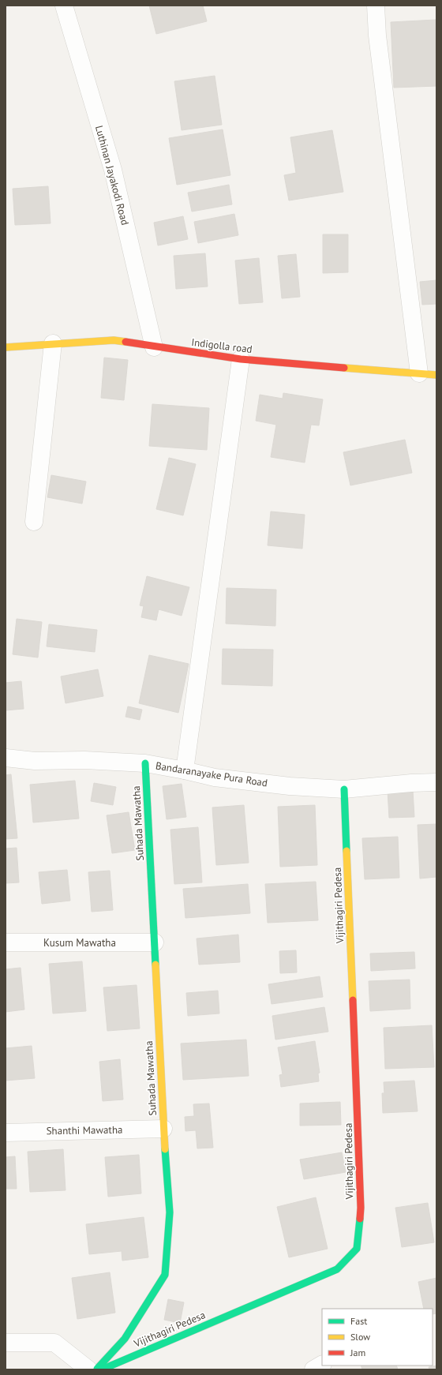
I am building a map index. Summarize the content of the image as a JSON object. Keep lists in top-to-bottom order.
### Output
{
  "streets": {
    "street": [
      "Luthinan Jayakodi Road",
      "Indigolla road",
      "Bandaranayake Pura Road",
      "Suhada Mawatha",
      "Vijithagiri Pedesa",
      "Kusum Mawatha",
      "Shanthi Mawatha"
    ]
  },
  "crossings": [
    ["Luthinan Jayakodi Road", "Indigolla road"],
    ["Bandaranayake Pura Road", "Suhada Mawatha"],
    ["Bandaranayake Pura Road", "Vijithagiri Pedesa"],
    ["Suhada Mawatha", "Kusum Mawatha"],
    ["Suhada Mawatha", "Shanthi Mawatha"]
  ],
  "legend": ["Fast", "Slow", "Jam"]
}
